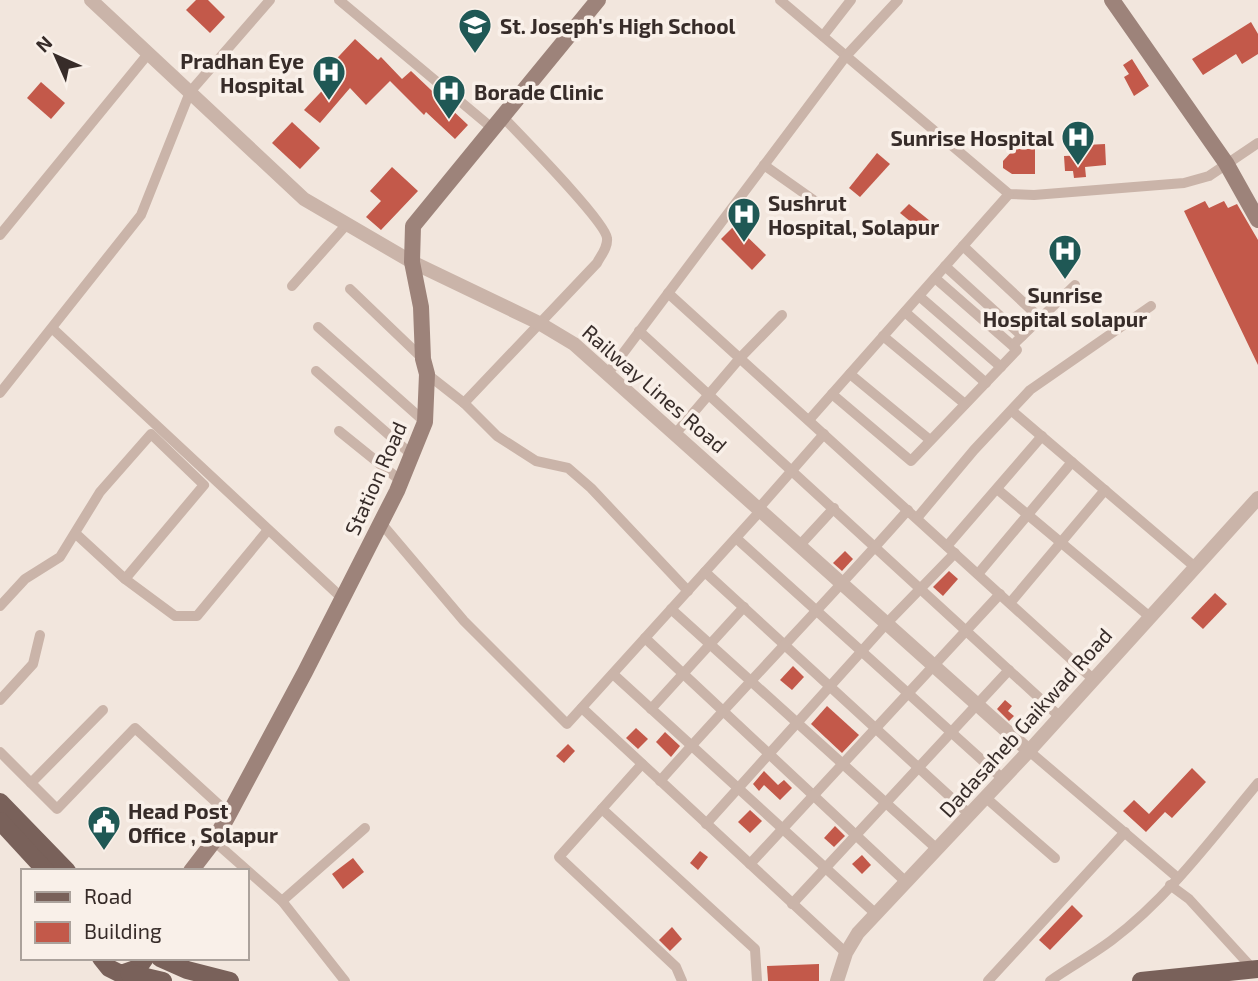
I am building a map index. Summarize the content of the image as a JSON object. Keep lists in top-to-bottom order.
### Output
{
  "streets": {
    "main road": ["Station Road"],
    "street": ["Railway Lines Road", "Dadasaheb Gaikwad Road"]
  },
  "crossings": [
    ["Railway Lines Road", "Station Road"],
    ["Railway Lines Road", "Dadasaheb Gaikwad Road"]
  ],
  "places": {
    "school or university": ["St. Joseph's High School"],
    "hospital": [
      "Pradhan Eye Hospital",
      "Borade Clinic",
      "Sunrise Hospital",
      "Sushrut Hospital, Solapur",
      "Sunrise Hospital solapur"
    ],
    "public building": ["Head Post Office , Solapur"]
  },
  "legend": ["Road", "Building"],
  "north": "top left"
}
